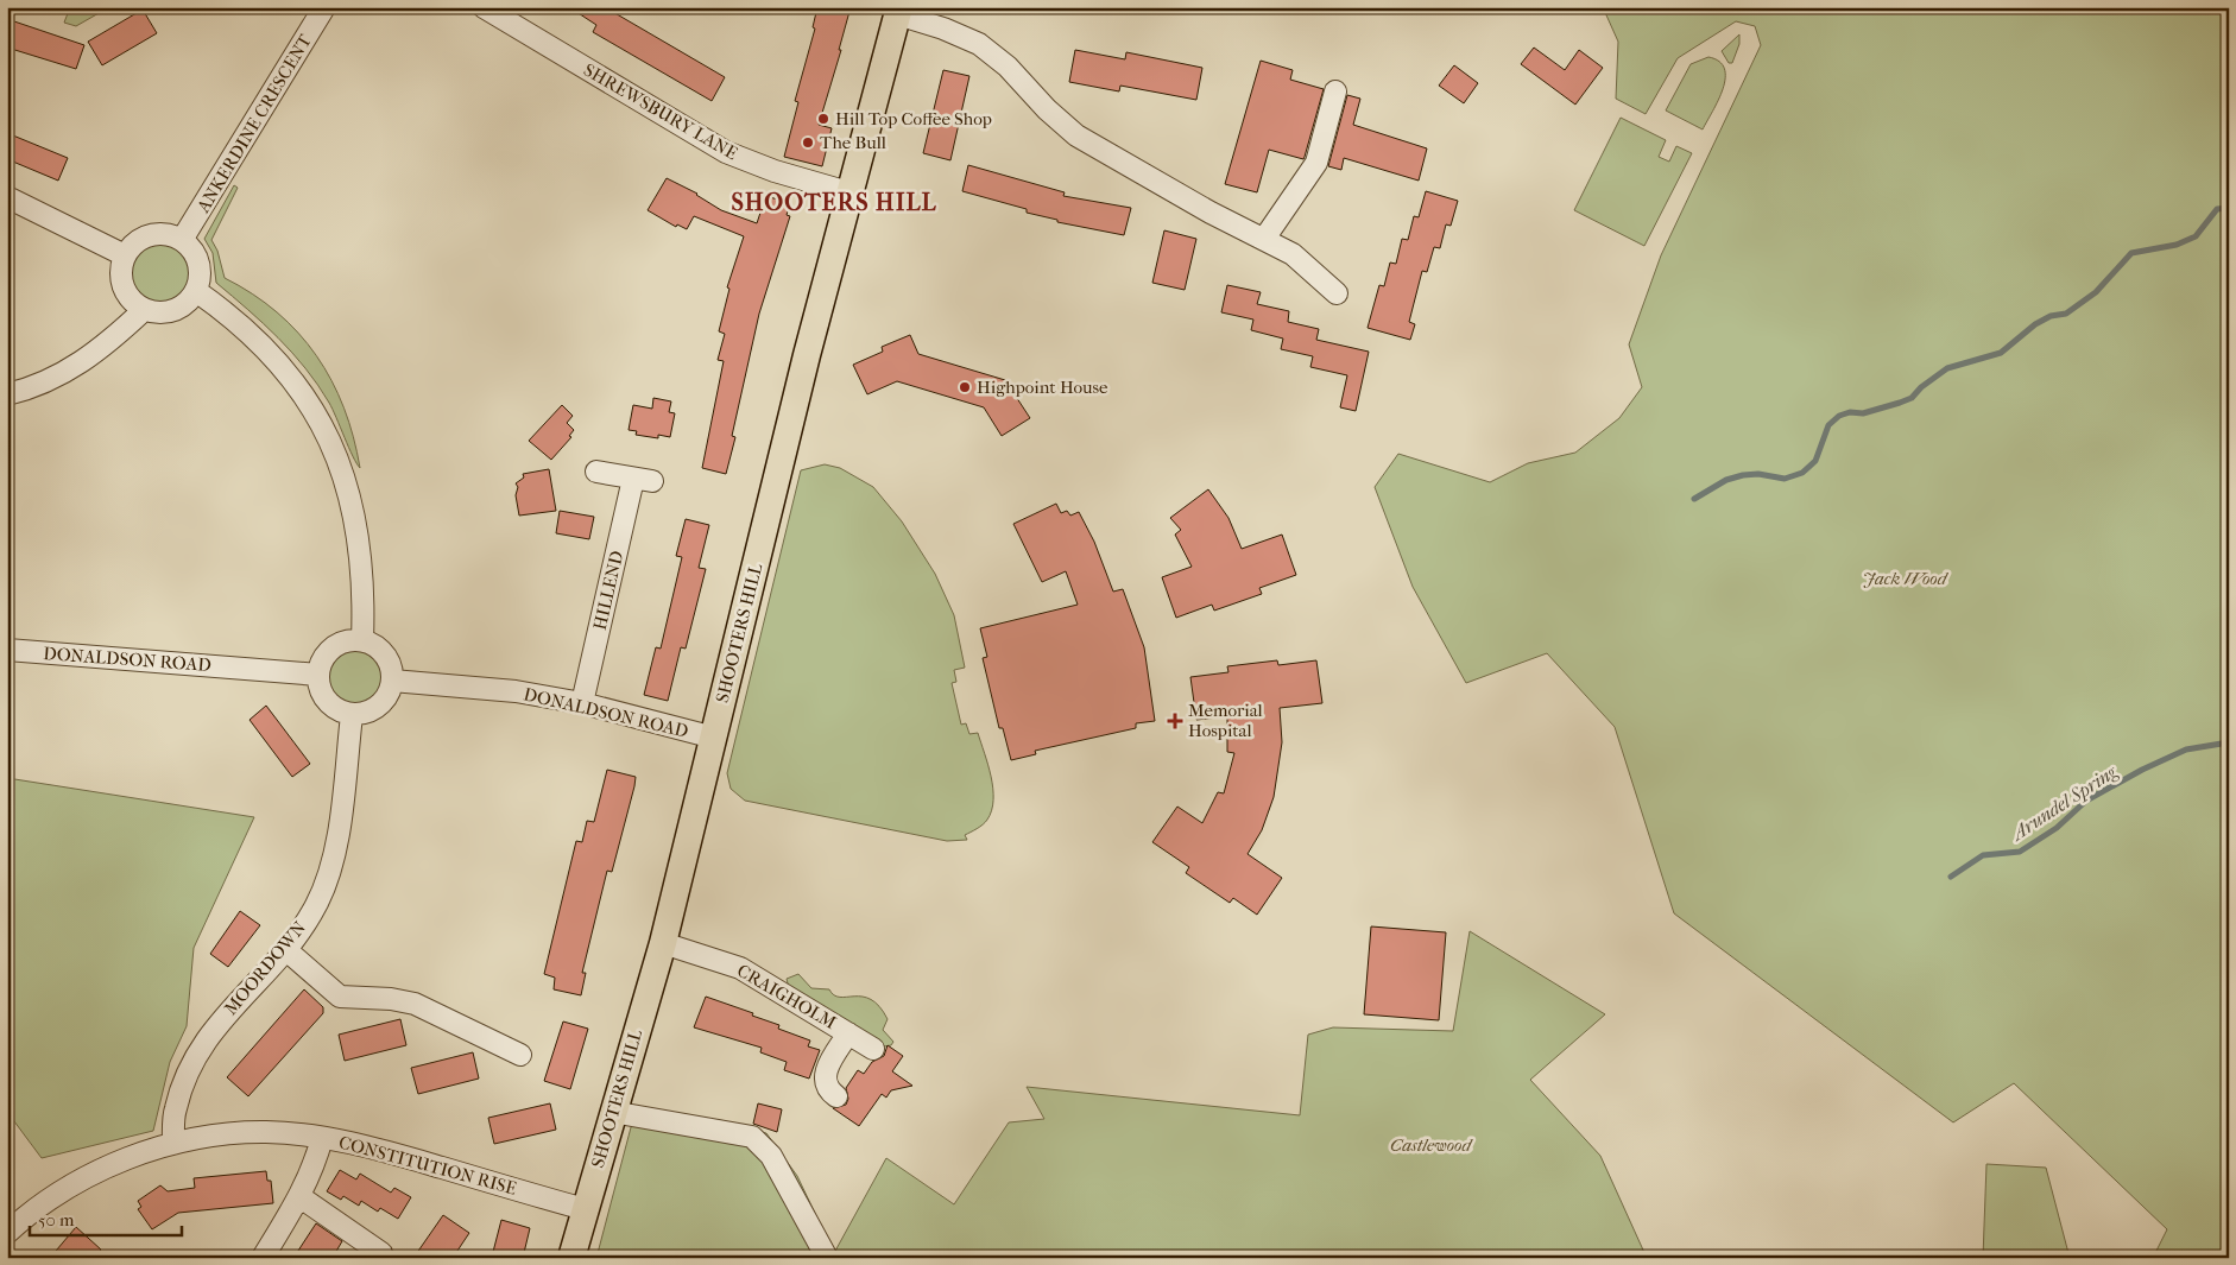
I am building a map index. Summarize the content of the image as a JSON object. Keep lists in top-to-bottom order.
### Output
{
  "streets": {
    "main road": ["SHOOTERS HILL"],
    "street": [
      "SHREWSBURY LANE",
      "ANKERDINE CRESCENT",
      "HILLEND",
      "DONALDSON ROAD",
      "MOORDOWN",
      "CRAIGHOLM",
      "CONSTITUTION RISE"
    ]
  },
  "crossings": [
    ["SHREWSBURY LANE", "SHOOTERS HILL"],
    ["HILLEND", "DONALDSON ROAD"],
    ["SHOOTERS HILL", "DONALDSON ROAD"],
    ["SHOOTERS HILL", "CRAIGHOLM"],
    ["SHOOTERS HILL", "CONSTITUTION RISE"],
    ["DONALDSON ROAD", "MOORDOWN"],
    ["MOORDOWN", "CONSTITUTION RISE"]
  ],
  "districts": ["SHOOTERS HILL"],
  "water": ["Arundel Spring"],
  "parks": ["Jack Wood", "Castlewood"],
  "places": {
    "other": ["Hill Top Coffee Shop", "The Bull", "Highpoint House"],
    "health": ["Memorial Hospital"]
  },
  "scale_bar": "50 m"
}
